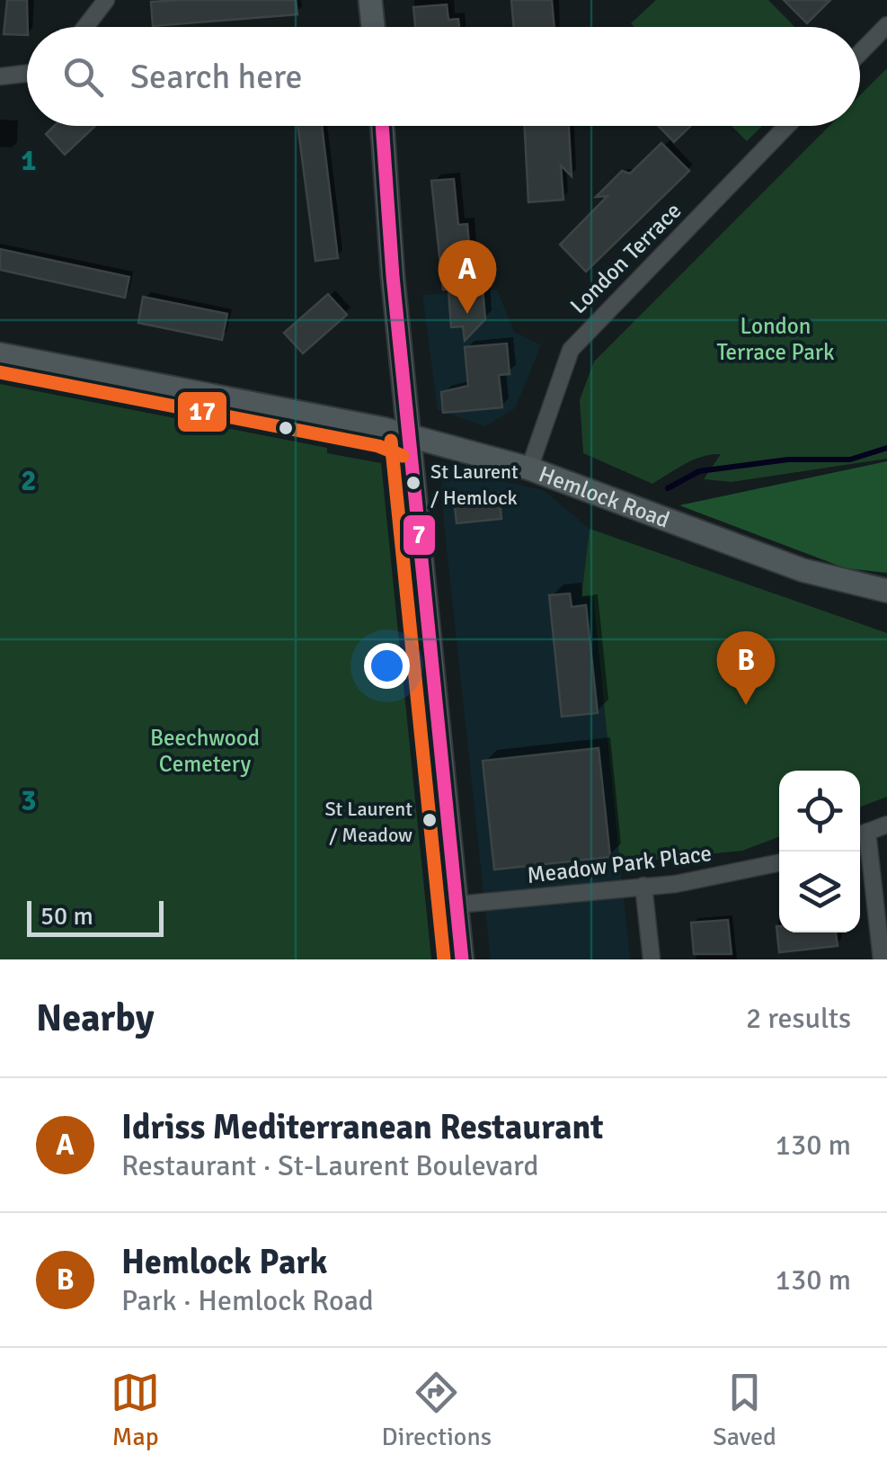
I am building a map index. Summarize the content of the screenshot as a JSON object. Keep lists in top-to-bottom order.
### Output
{
  "streets": {
    "main road": ["Hemlock Road"],
    "street": ["London Terrace", "Meadow Park Place"]
  },
  "crossings": [
    ["London Terrace", "Hemlock Road"]
  ],
  "parks": ["London Terrace Park", "Beechwood Cemetery"],
  "places": ["St Laurent / Hemlock", "St Laurent / Meadow"],
  "lines": ["transit line 7", "transit line 17"],
  "scale_bar": "50 m",
  "page": {
    "search": "Search here",
    "pins": ["A", "B"],
    "scale": "50 m",
    "heading": ["Nearby", "2 results"],
    "list": [
      {
        "mark": "A",
        "name": "Idriss Mediterranean Restaurant",
        "note": "Restaurant · St-Laurent Boulevard",
        "value": "130 m"
      },
      {
        "mark": "B",
        "name": "Hemlock Park",
        "note": "Park · Hemlock Road",
        "value": "130 m"
      }
    ],
    "nav": ["Map", "Directions", "Saved"]
  },
  "grid": {
    "rows": ["1", "2", "3"]
  }
}
